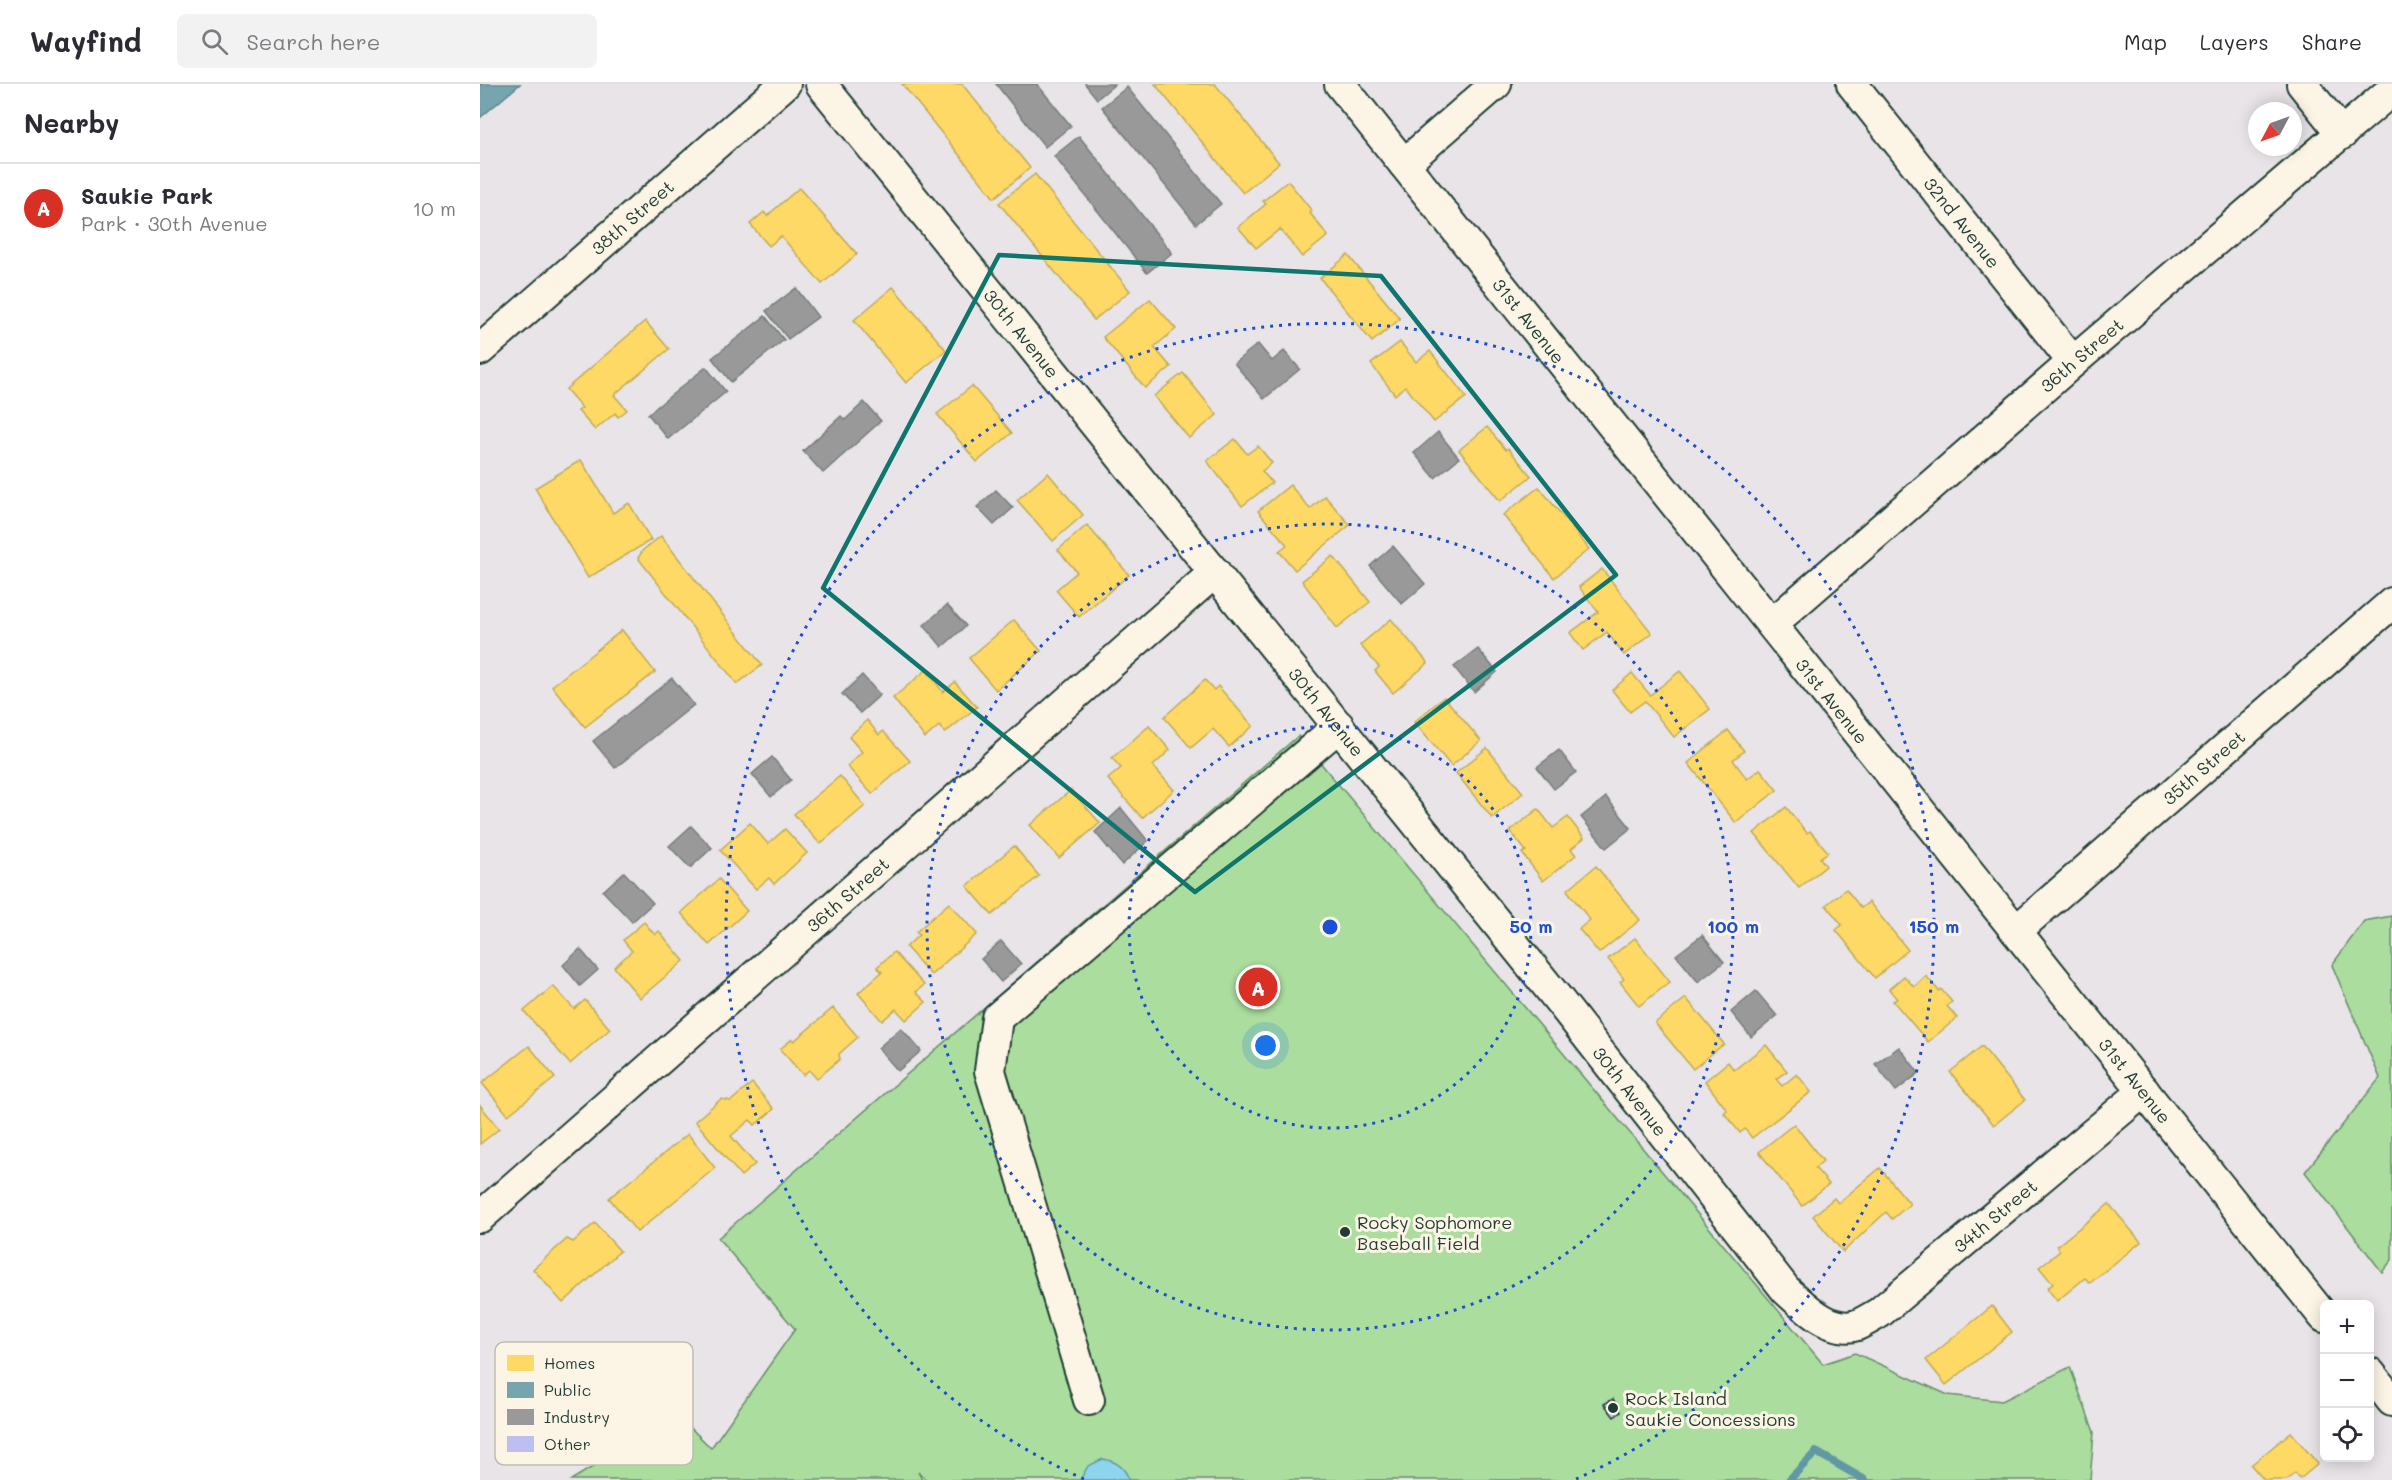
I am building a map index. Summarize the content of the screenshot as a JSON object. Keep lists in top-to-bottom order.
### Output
{
  "streets": {
    "street": [
      "38th Street",
      "32nd Avenue",
      "31st Avenue",
      "30th Avenue",
      "36th Street",
      "35th Street",
      "34th Street"
    ]
  },
  "crossings": [
    ["32nd Avenue", "36th Street"],
    ["31st Avenue", "36th Street"],
    ["31st Avenue", "35th Street"],
    ["31st Avenue", "34th Street"],
    ["30th Avenue", "36th Street"],
    ["30th Avenue", "34th Street"]
  ],
  "places": ["Rocky Sophomore Baseball Field", "Rock Island Saukie Concessions"],
  "legend": [
    "Homes",
    "Public",
    "Industry",
    "Other"
  ],
  "north": "bottom left",
  "page": {
    "header": "Wayfind",
    "search": "Search here",
    "nav": ["Map", "Layers", "Share"],
    "heading": "Nearby",
    "list": [
      {
        "mark": "A",
        "name": "Saukie Park",
        "note": "Park · 30th Avenue",
        "value": "10 m"
      }
    ],
    "pins": "A",
    "map_buttons": ["+", "−"]
  },
  "rings": ["50 m", "100 m", "150 m"]
}
